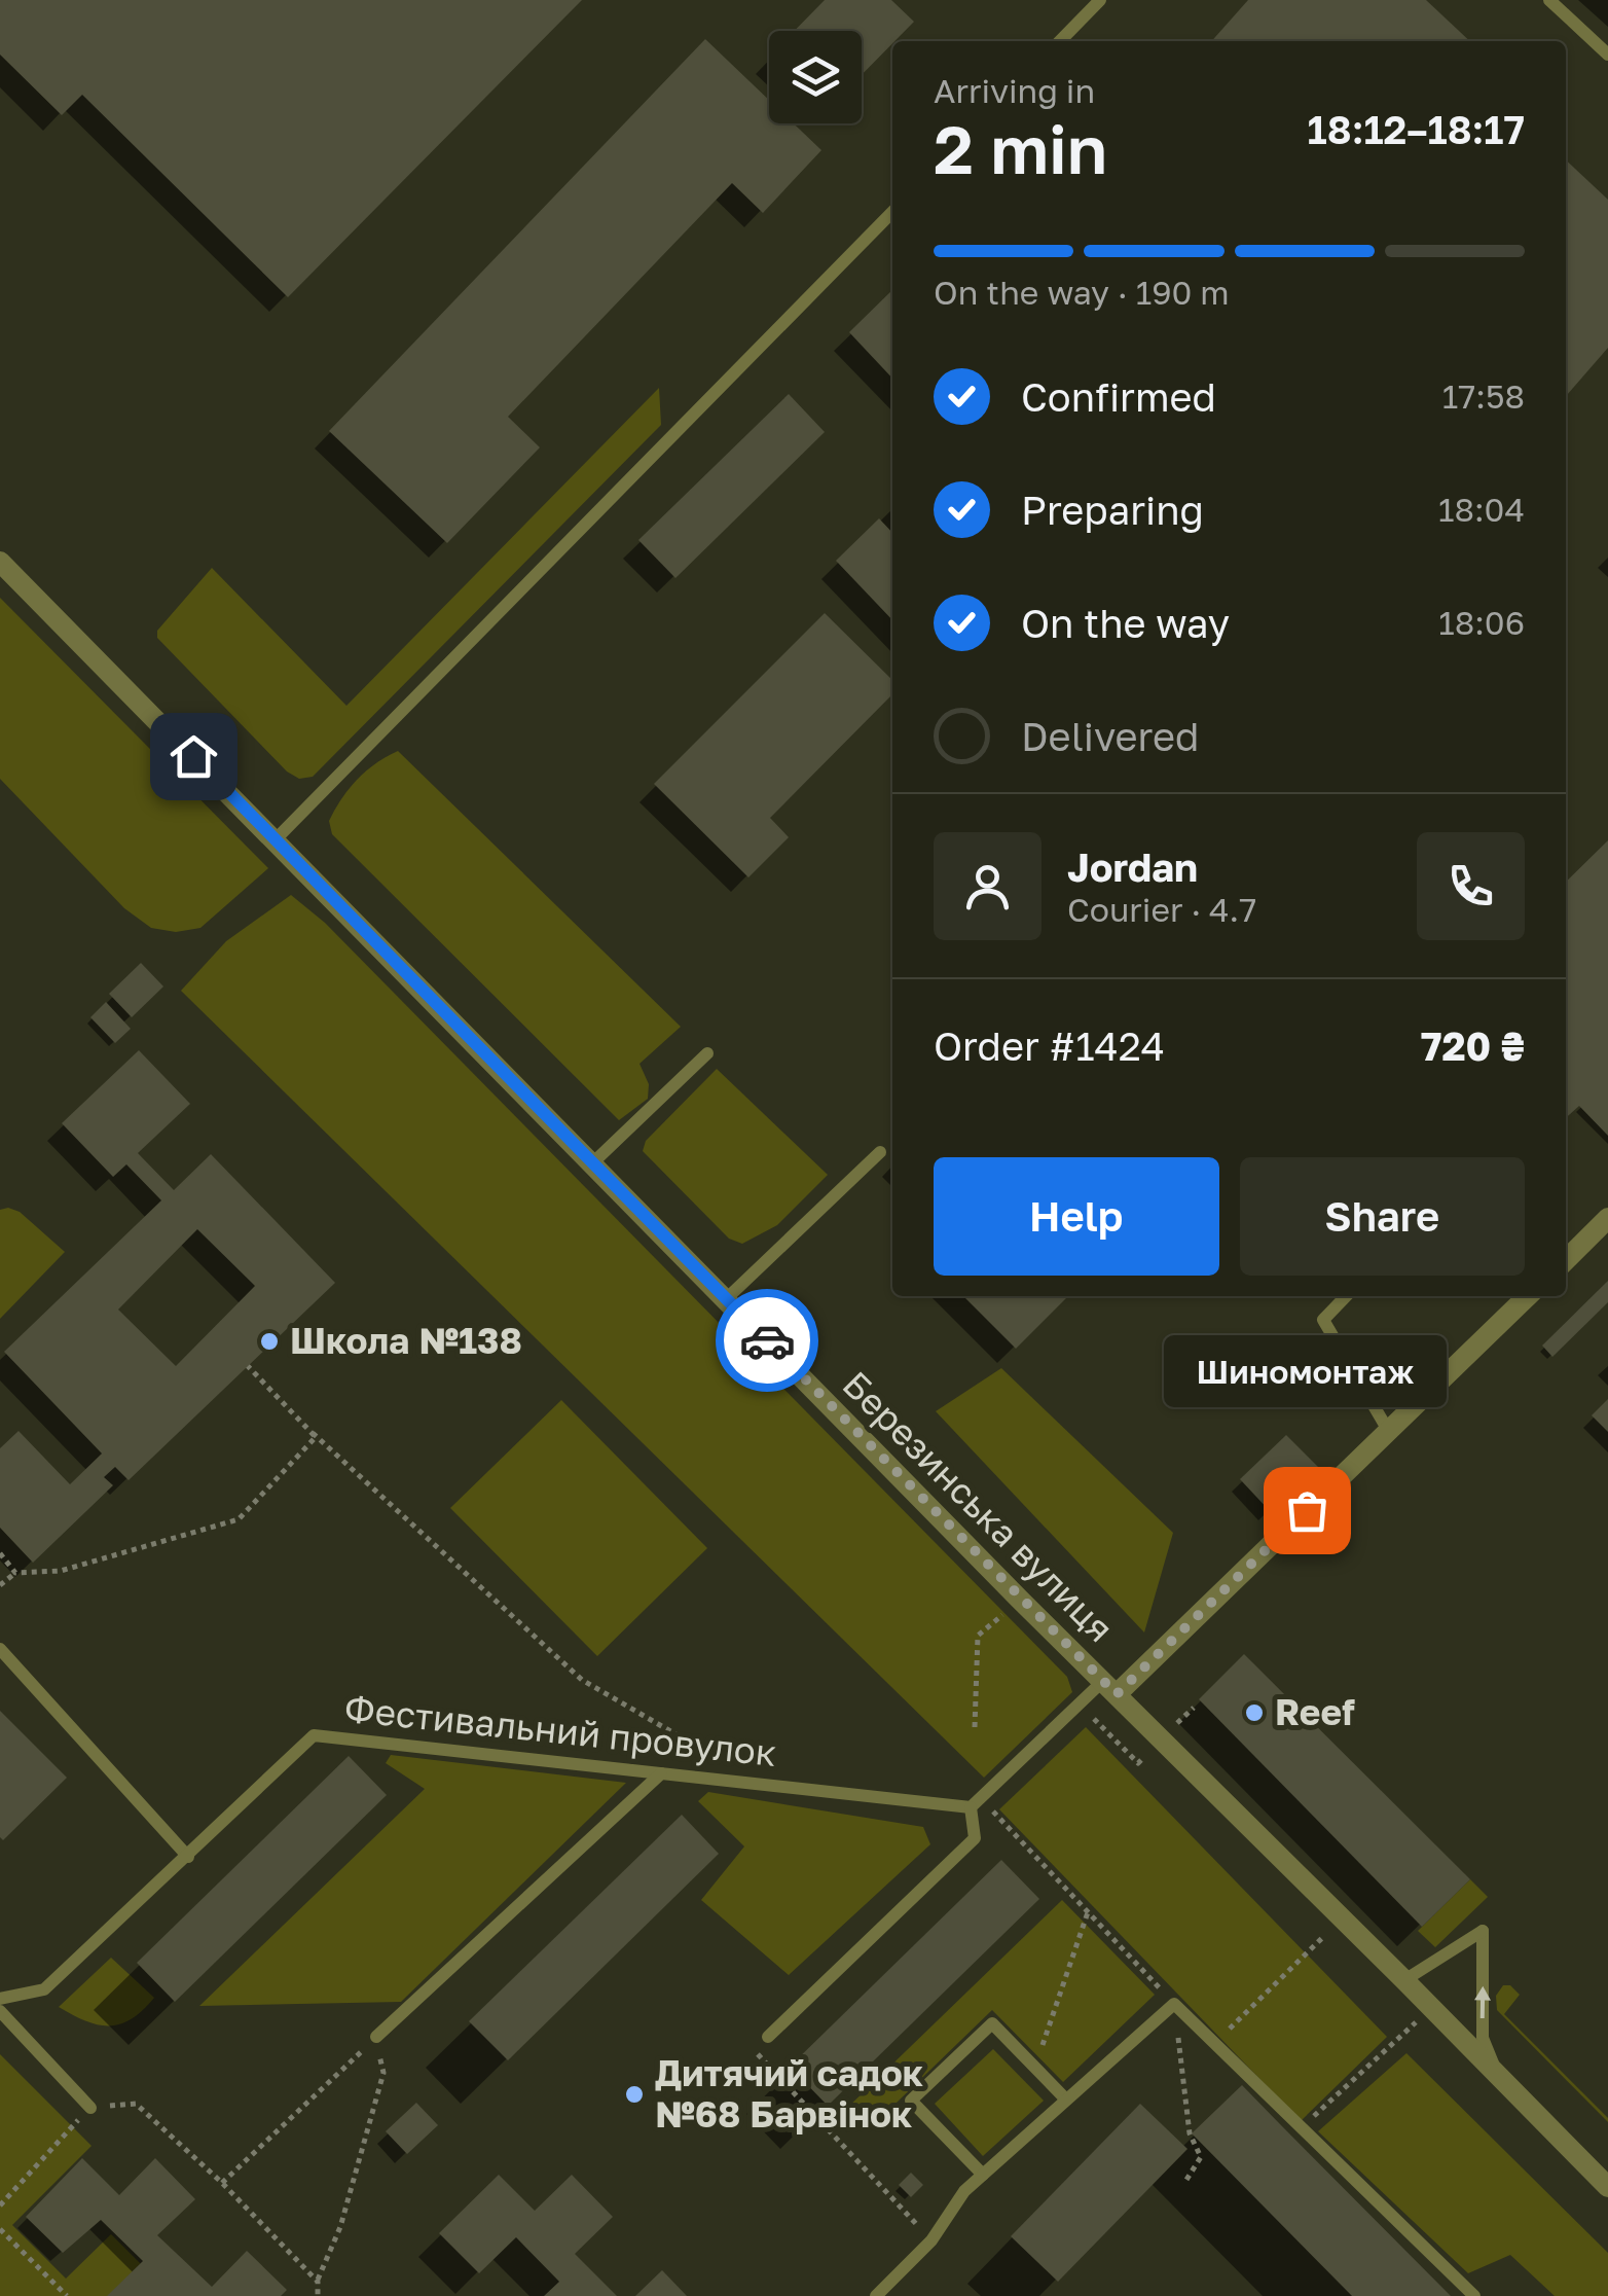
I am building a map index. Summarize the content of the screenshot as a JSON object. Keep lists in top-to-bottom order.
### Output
{
  "streets": {
    "street": ["Березинська вулиця"],
    "lane": ["Фестивальний провулок"]
  },
  "places": [
    "Школа №138",
    "Шиномонтаж",
    "Reef",
    "Дитячий садок №68 Барвінок"
  ],
  "page": {
    "heading": ["2 min", "Arriving in", "18:12–18:17"],
    "panel": [
      "Jordan",
      "Courier · 4.7",
      "Order #1424",
      "720 ₴"
    ],
    "bar": "On the way · 190 m",
    "list": [
      ["Confirmed", "17:58"],
      ["Preparing", "18:04"],
      ["On the way", "18:06"],
      "Delivered"
    ],
    "buttons": ["Help", "Share"],
    "bubble": "Шиномонтаж"
  }
}
